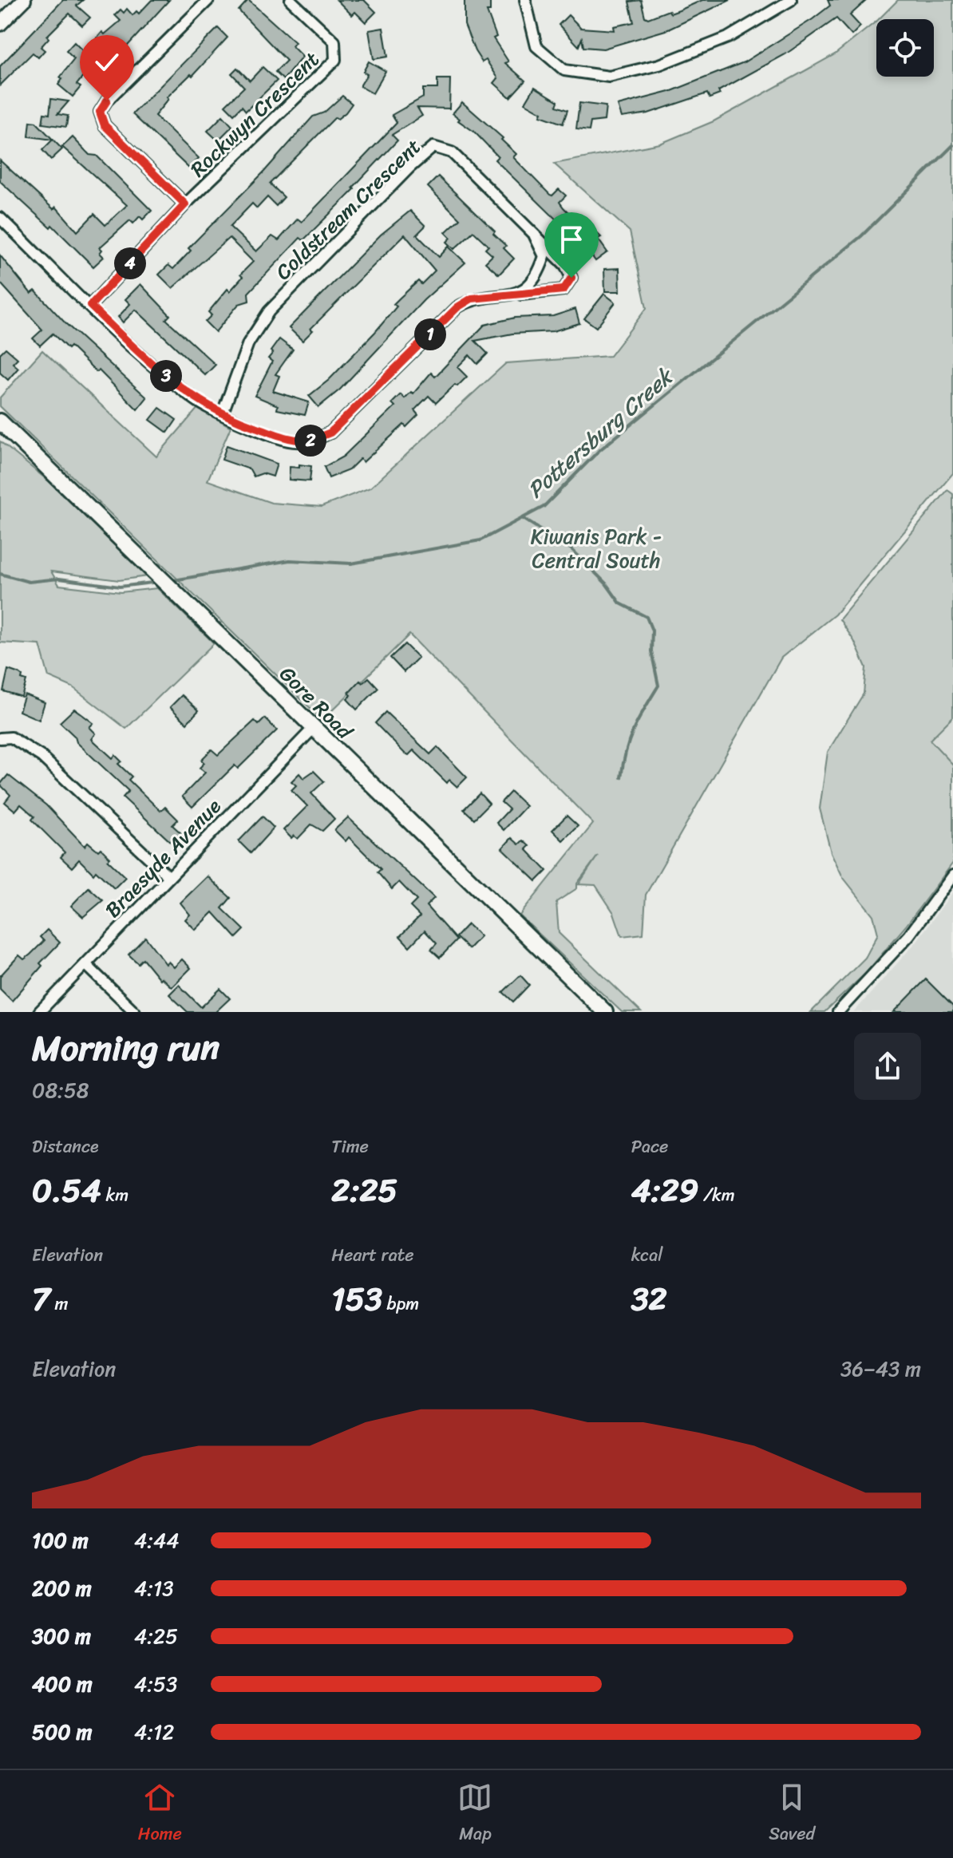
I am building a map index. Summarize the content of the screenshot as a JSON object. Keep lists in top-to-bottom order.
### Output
{
  "streets": {
    "main road": ["Gore Road"],
    "street": ["Rockwyn Crescent", "Coldstream Crescent", "Braesyde Avenue"]
  },
  "crossings": [
    ["Gore Road", "Braesyde Avenue"]
  ],
  "water": ["Pottersburg Creek"],
  "parks": ["Kiwanis Park - Central South"],
  "page": {
    "pins": [
      "4",
      "1",
      "3",
      "2"
    ],
    "heading": ["Morning run", "08:58"],
    "stats": [
      ["Distance", "0.54 km"],
      ["Time", "2:25"],
      ["Pace", "4:29 /km"],
      ["Elevation", "7 m"],
      ["Heart rate", "153 bpm"],
      ["kcal", "32"]
    ],
    "chart": ["Elevation", "36–43 m"],
    "list": [
      {
        "name": "100 m",
        "note": "4:44"
      },
      {
        "name": "200 m",
        "note": "4:13"
      },
      {
        "name": "300 m",
        "note": "4:25"
      },
      {
        "name": "400 m",
        "note": "4:53"
      },
      {
        "name": "500 m",
        "note": "4:12"
      }
    ],
    "tabs": ["Home", "Map", "Saved"]
  }
}
